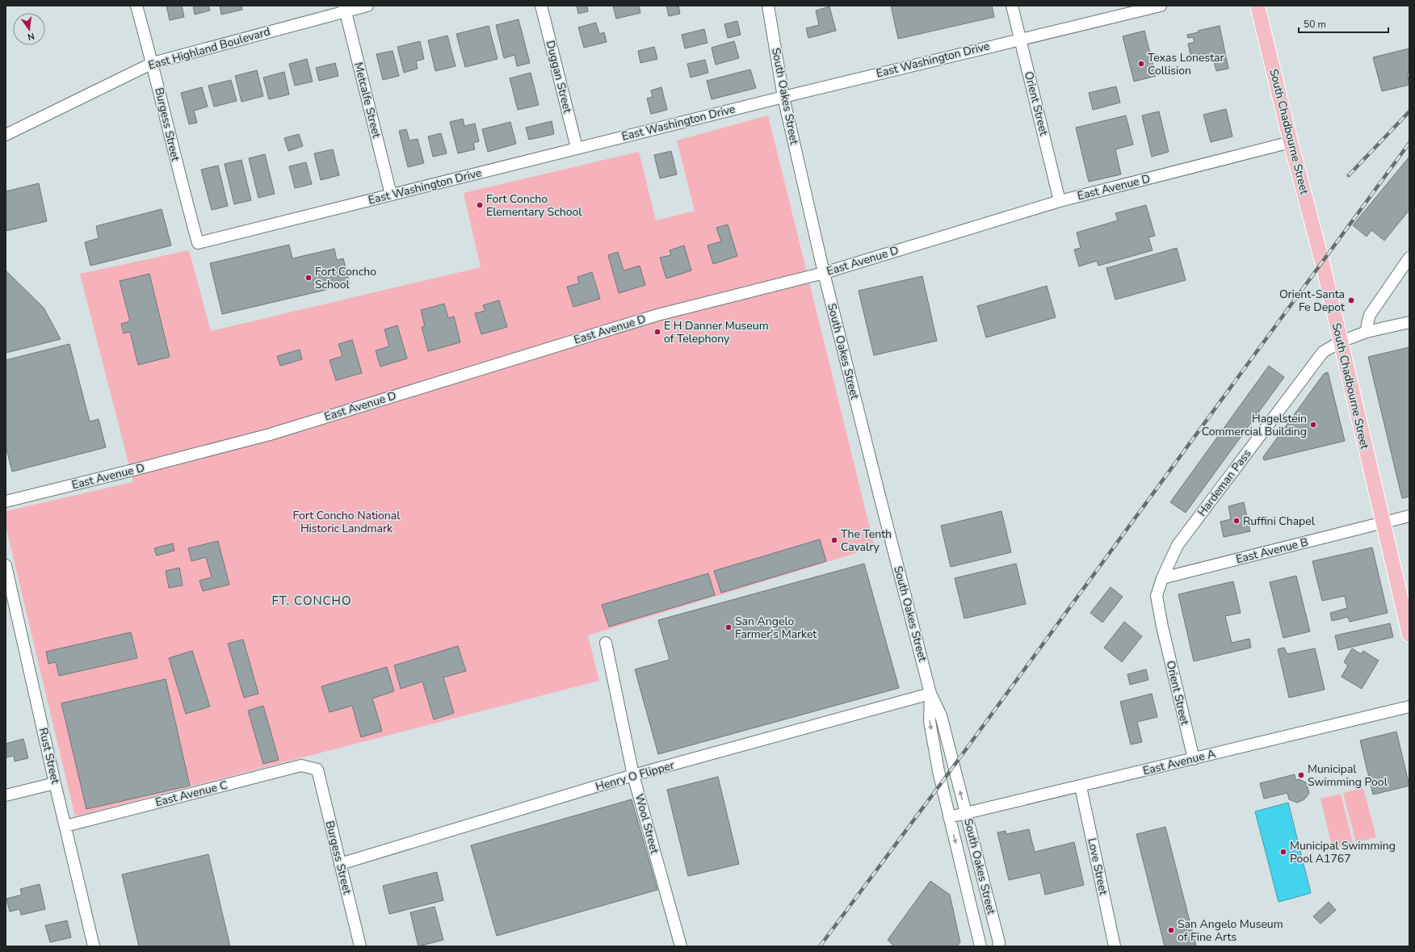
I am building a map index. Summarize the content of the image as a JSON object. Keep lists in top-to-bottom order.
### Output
{
  "streets": {
    "main road": ["South Chadbourne Street"],
    "street": [
      "East Highland Boulevard",
      "East Washington Drive",
      "Duggan Street",
      "South Oakes Street",
      "Metcalfe Street",
      "Orient Street",
      "Burgess Street",
      "East Avenue D",
      "Hardeman Pass",
      "East Avenue B",
      "Rust Street",
      "East Avenue A",
      "Henry O Flipper",
      "East Avenue C",
      "Wool Street",
      "Love Street"
    ]
  },
  "crossings": [
    ["East Highland Boulevard", "Metcalfe Street"],
    ["East Highland Boulevard", "Burgess Street"],
    ["East Washington Drive", "Duggan Street"],
    ["East Washington Drive", "South Oakes Street"],
    ["East Washington Drive", "Metcalfe Street"],
    ["East Washington Drive", "Orient Street"],
    ["East Washington Drive", "Burgess Street"],
    ["South Oakes Street", "East Avenue D"],
    ["South Oakes Street", "East Avenue A"],
    ["South Oakes Street", "Henry O Flipper"],
    ["Orient Street", "East Avenue D"],
    ["Orient Street", "Hardeman Pass"],
    ["Orient Street", "East Avenue A"],
    ["Burgess Street", "Henry O Flipper"],
    ["Burgess Street", "East Avenue C"],
    ["South Chadbourne Street", "East Avenue D"],
    ["South Chadbourne Street", "Hardeman Pass"],
    ["South Chadbourne Street", "East Avenue B"],
    ["Hardeman Pass", "East Avenue B"],
    ["Rust Street", "East Avenue C"],
    ["East Avenue A", "Love Street"],
    ["Henry O Flipper", "Wool Street"]
  ],
  "districts": ["FT. CONCHO"],
  "parks": ["Fort Concho National Historic Landmark"],
  "places": [
    "Texas Lonestar Collision",
    "Fort Concho Elementary School",
    "Fort Concho School",
    "Orient-Santa Fe Depot",
    "E H Danner Museum of Telephony",
    "Hagelstein Commercial Building",
    "Ruffini Chapel",
    "The Tenth Cavalry",
    "San Angelo Farmer's Market",
    "Municipal Swimming Pool",
    "Municipal Swimming Pool A1767",
    "San Angelo Museum of Fine Arts"
  ],
  "scale_bar": "50 m",
  "north": "bottom"
}
